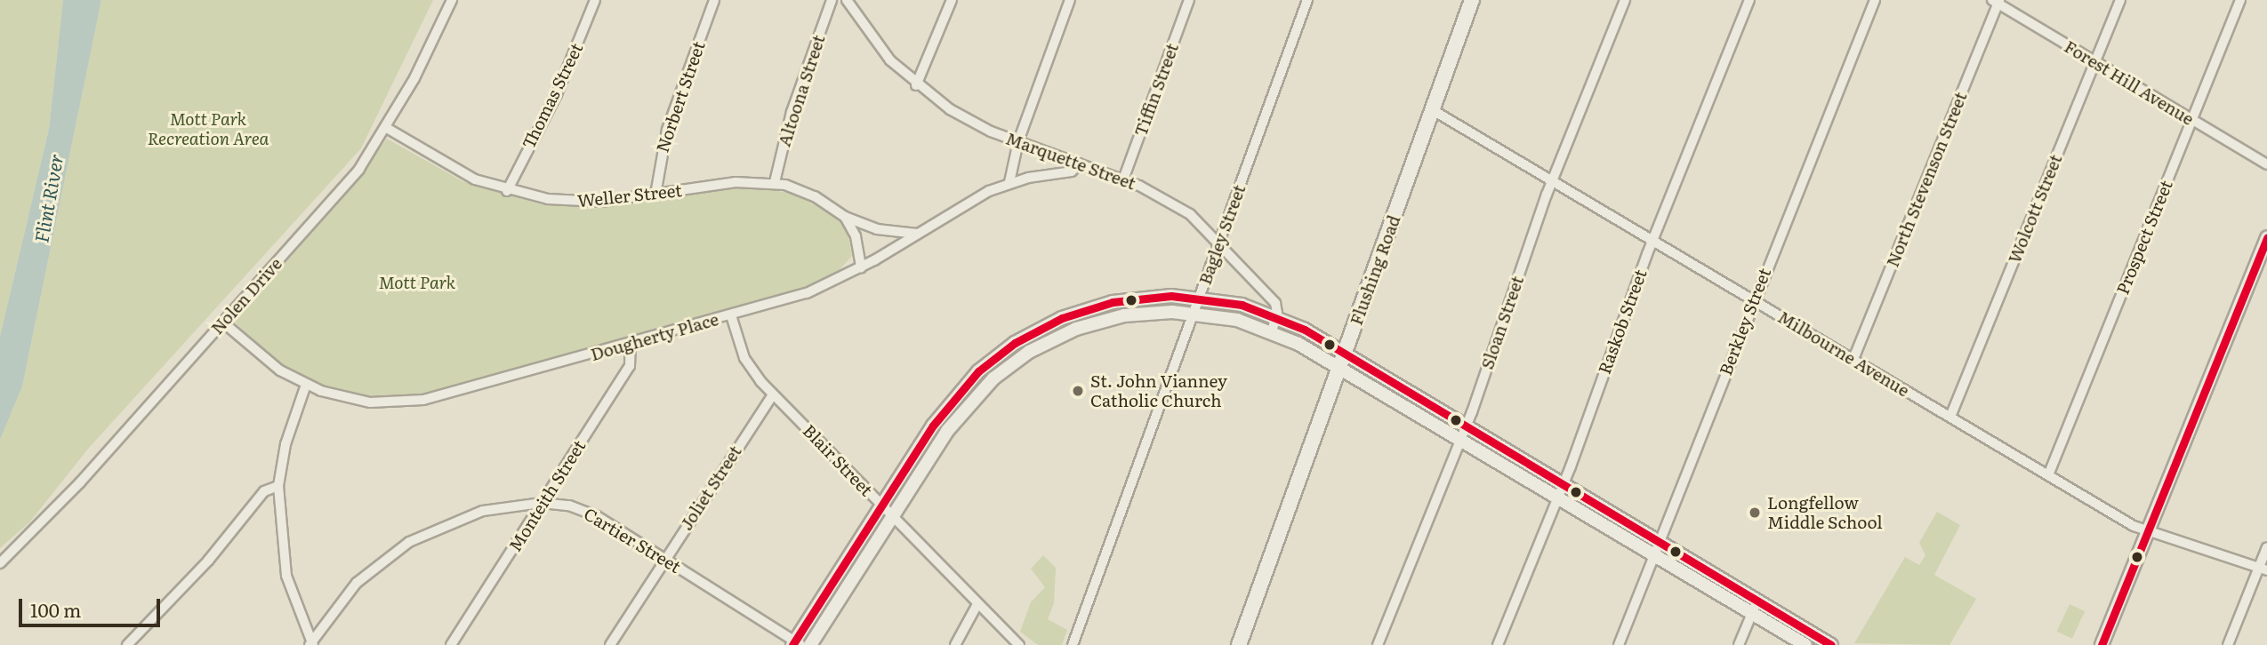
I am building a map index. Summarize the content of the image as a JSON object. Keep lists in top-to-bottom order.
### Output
{
  "streets": {
    "main road": ["Flushing Road"],
    "street": [
      "Forest Hill Avenue",
      "Tiffin Street",
      "Altoona Street",
      "Thomas Street",
      "Norbert Street",
      "Marquette Street",
      "North Stevenson Street",
      "Weller Street",
      "Wolcott Street",
      "Bagley Street",
      "Prospect Street",
      "Nolen Drive",
      "Raskob Street",
      "Berkley Street",
      "Sloan Street",
      "Dougherty Place",
      "Milbourne Avenue",
      "Blair Street",
      "Joliet Street",
      "Monteith Street",
      "Cartier Street"
    ]
  },
  "crossings": [
    ["Forest Hill Avenue", "North Stevenson Street"],
    ["Forest Hill Avenue", "Wolcott Street"],
    ["Forest Hill Avenue", "Prospect Street"],
    ["Tiffin Street", "Marquette Street"],
    ["Altoona Street", "Weller Street"],
    ["Thomas Street", "Weller Street"],
    ["Norbert Street", "Weller Street"],
    ["Marquette Street", "Bagley Street"],
    ["Marquette Street", "Dougherty Place"],
    ["North Stevenson Street", "Milbourne Avenue"],
    ["Weller Street", "Nolen Drive"],
    ["Weller Street", "Dougherty Place"],
    ["Wolcott Street", "Milbourne Avenue"],
    ["Prospect Street", "Milbourne Avenue"],
    ["Flushing Road", "Milbourne Avenue"],
    ["Nolen Drive", "Dougherty Place"],
    ["Raskob Street", "Milbourne Avenue"],
    ["Berkley Street", "Milbourne Avenue"],
    ["Sloan Street", "Milbourne Avenue"],
    ["Dougherty Place", "Blair Street"],
    ["Dougherty Place", "Monteith Street"],
    ["Blair Street", "Joliet Street"],
    ["Joliet Street", "Cartier Street"],
    ["Monteith Street", "Cartier Street"]
  ],
  "water": ["Flint River"],
  "parks": ["Mott Park Recreation Area", "Mott Park"],
  "places": ["St. John Vianney Catholic Church", "Longfellow Middle School"],
  "scale_bar": "100 m"
}
